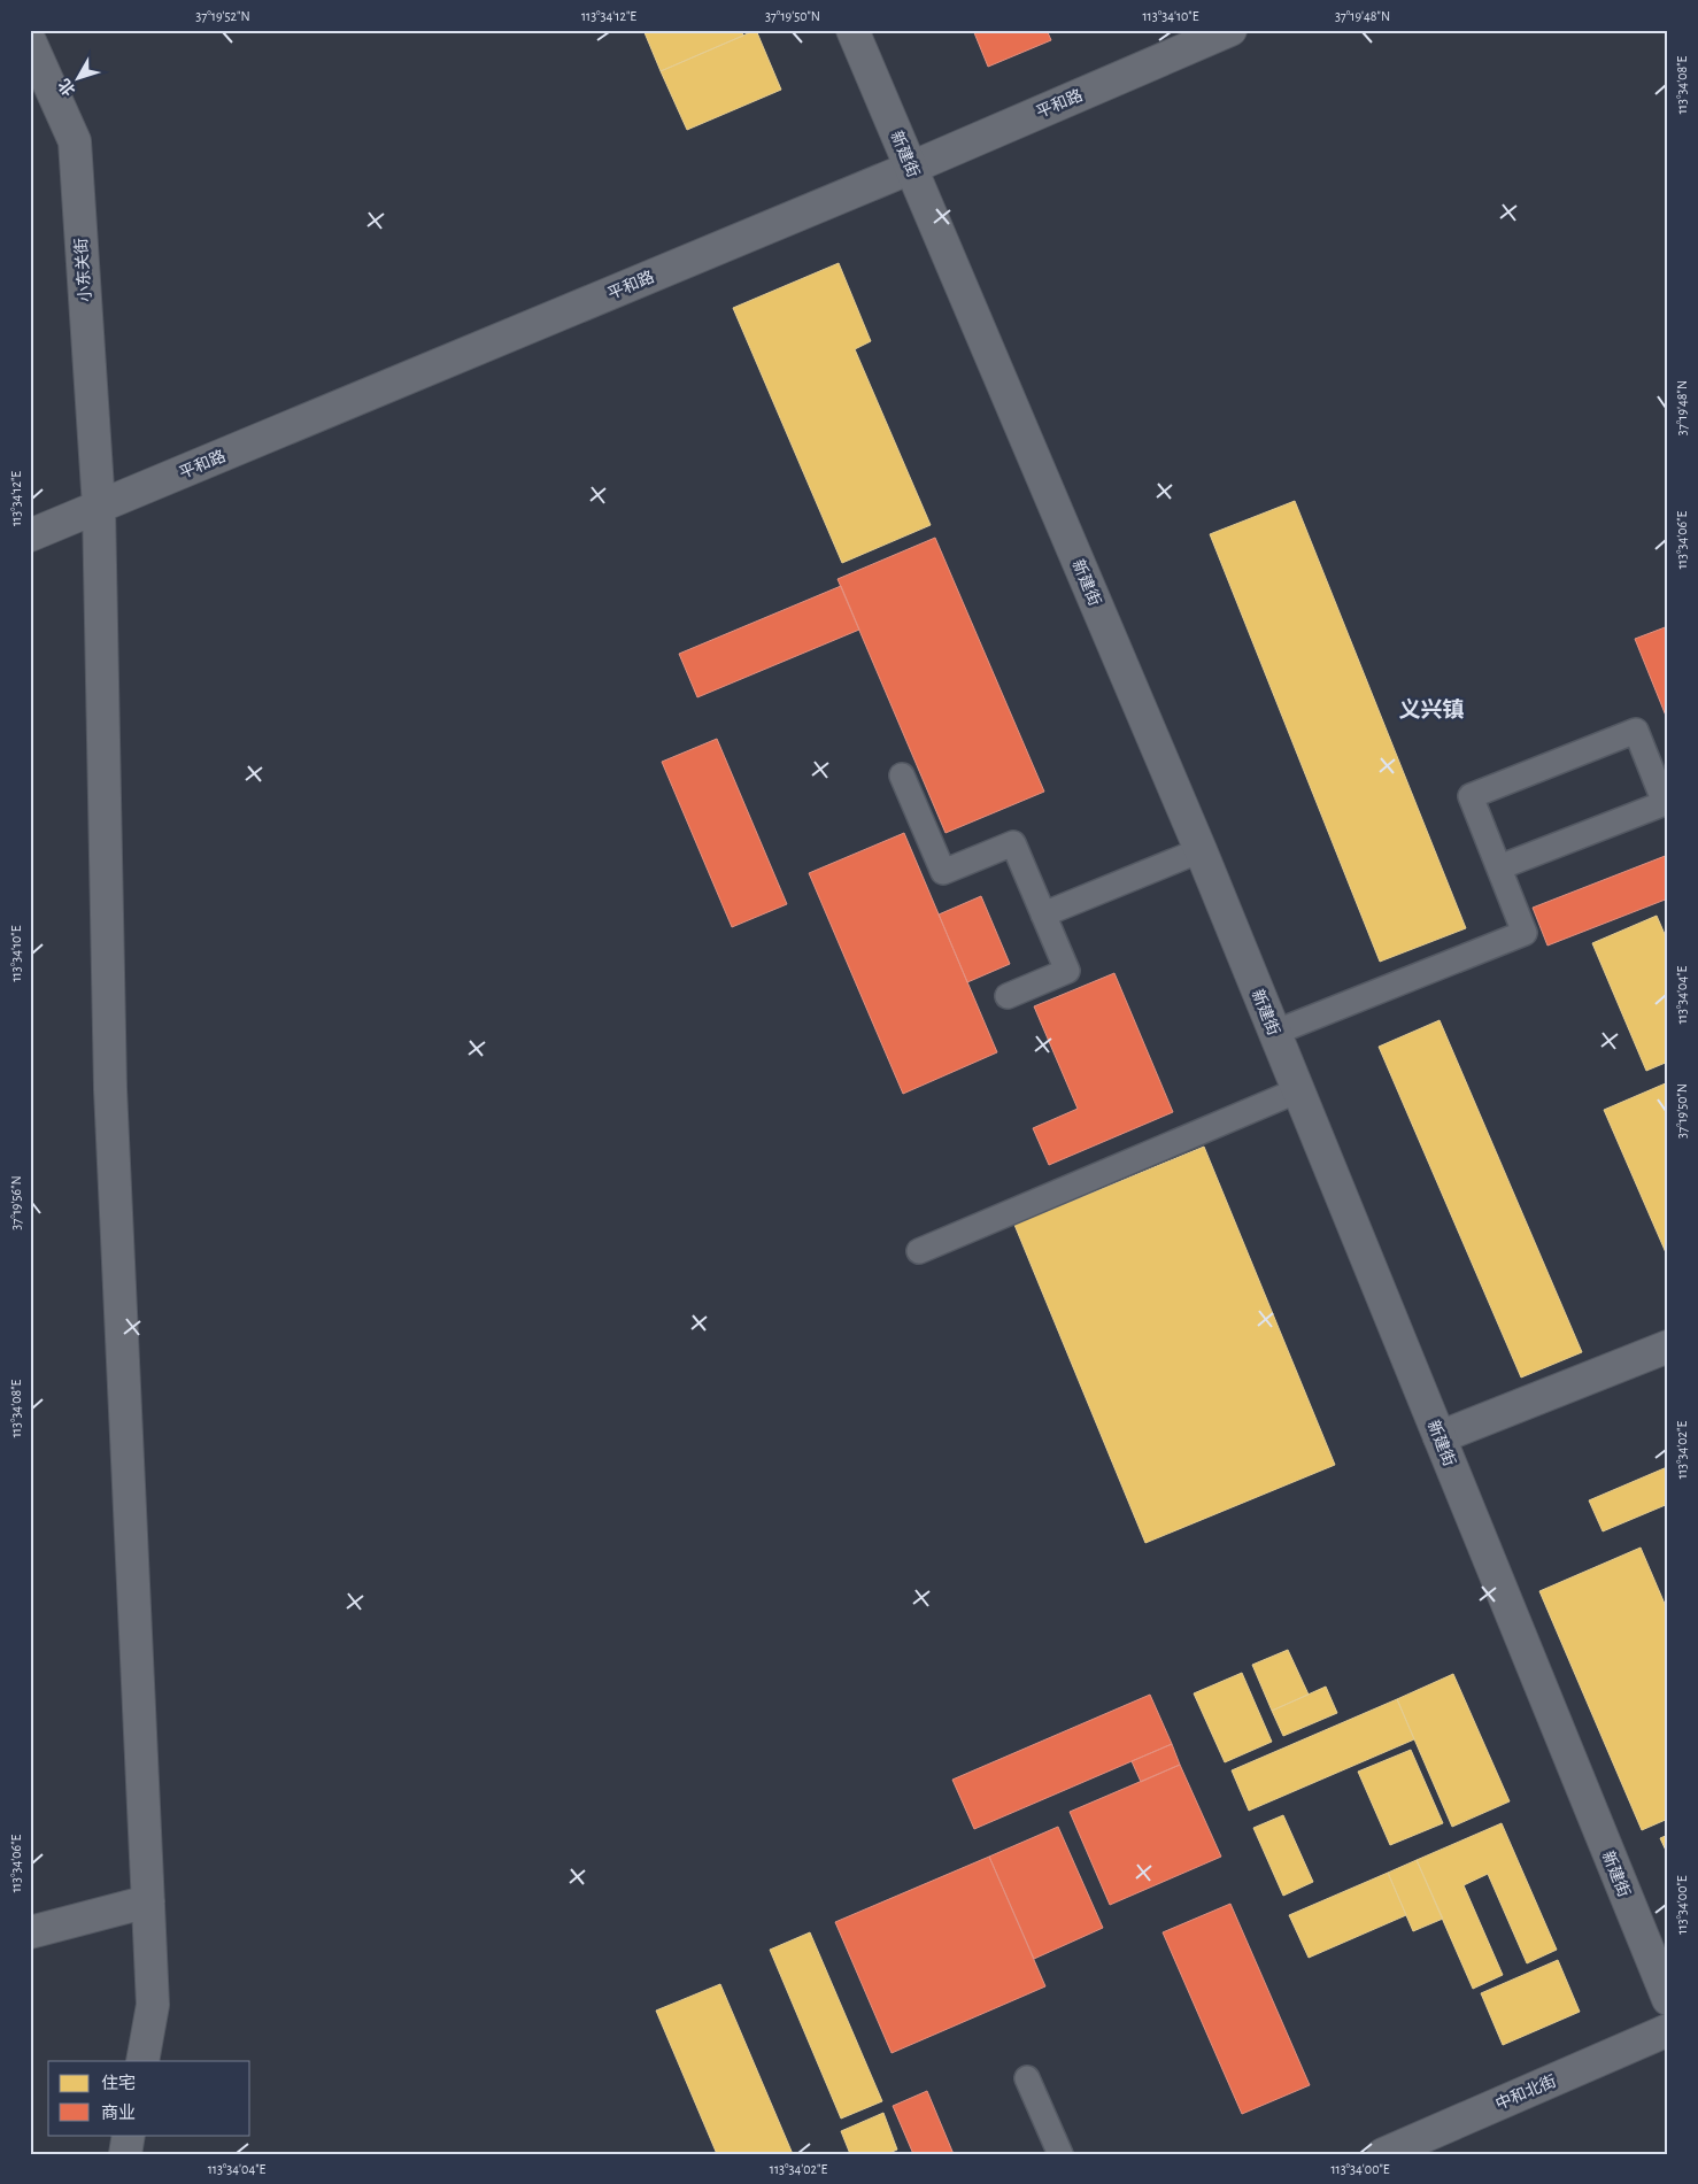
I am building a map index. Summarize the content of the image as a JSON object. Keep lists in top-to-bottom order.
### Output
{
  "streets": {
    "street": [
      "平和路",
      "新建街",
      "小东关街",
      "中和北街"
    ]
  },
  "crossings": [
    ["平和路", "新建街"],
    ["平和路", "小东关街"]
  ],
  "districts": ["义兴镇"],
  "legend": ["住宅", "商业"],
  "north": "bottom left",
  "coordinates": [
    "37°19'52\"N",
    "113°34'12\"E",
    "37°19'50\"N",
    "113°34'10\"E",
    "37°19'48\"N",
    "113°34'08\"E",
    "113°34'06\"E",
    "113°34'04\"E",
    "37°19'56\"N",
    "113°34'02\"E",
    "113°34'00\"E"
  ]
}
